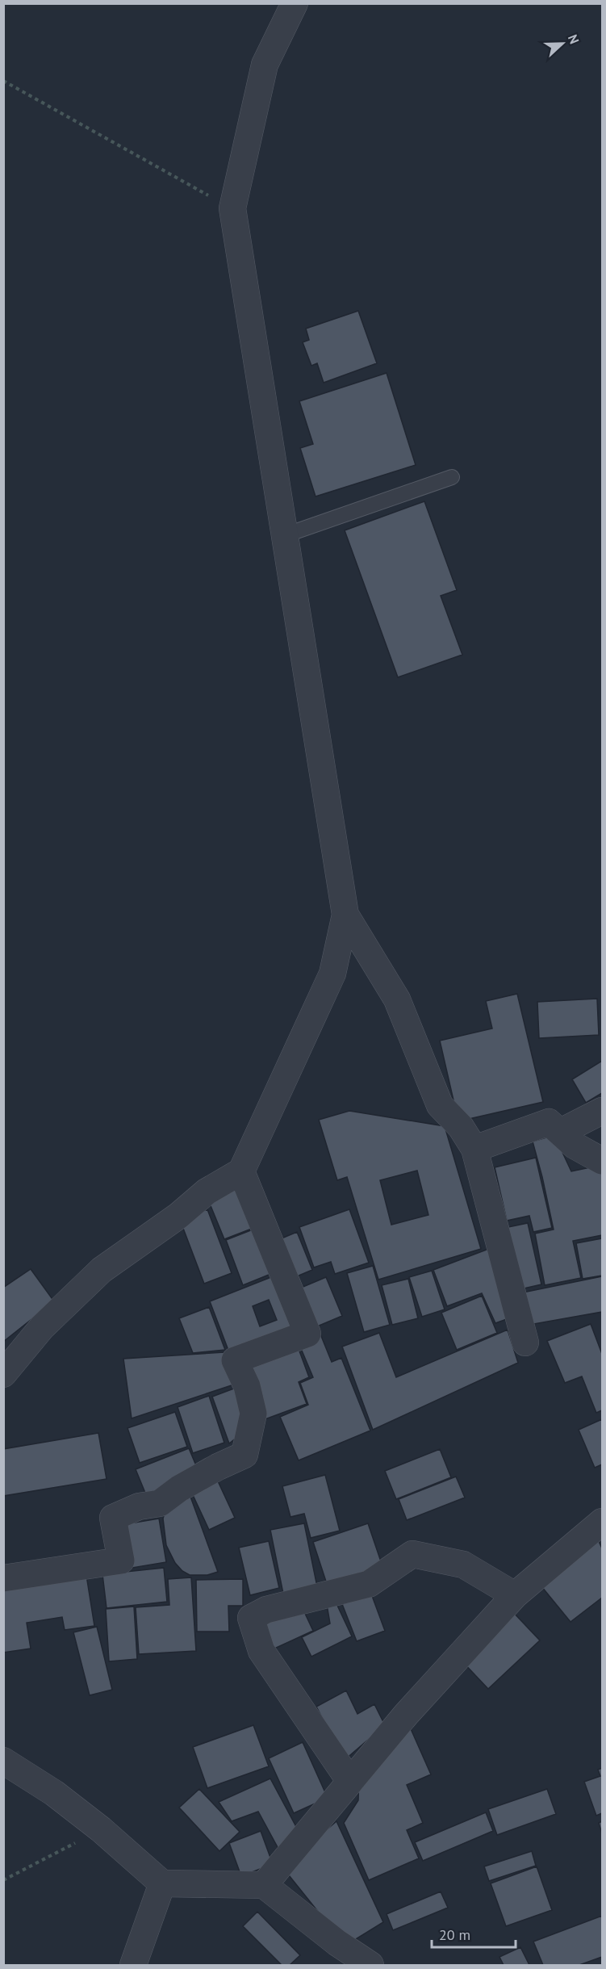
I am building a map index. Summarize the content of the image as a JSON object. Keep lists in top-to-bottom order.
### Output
{
  "scale_bar": "20 m",
  "north": "right"
}
